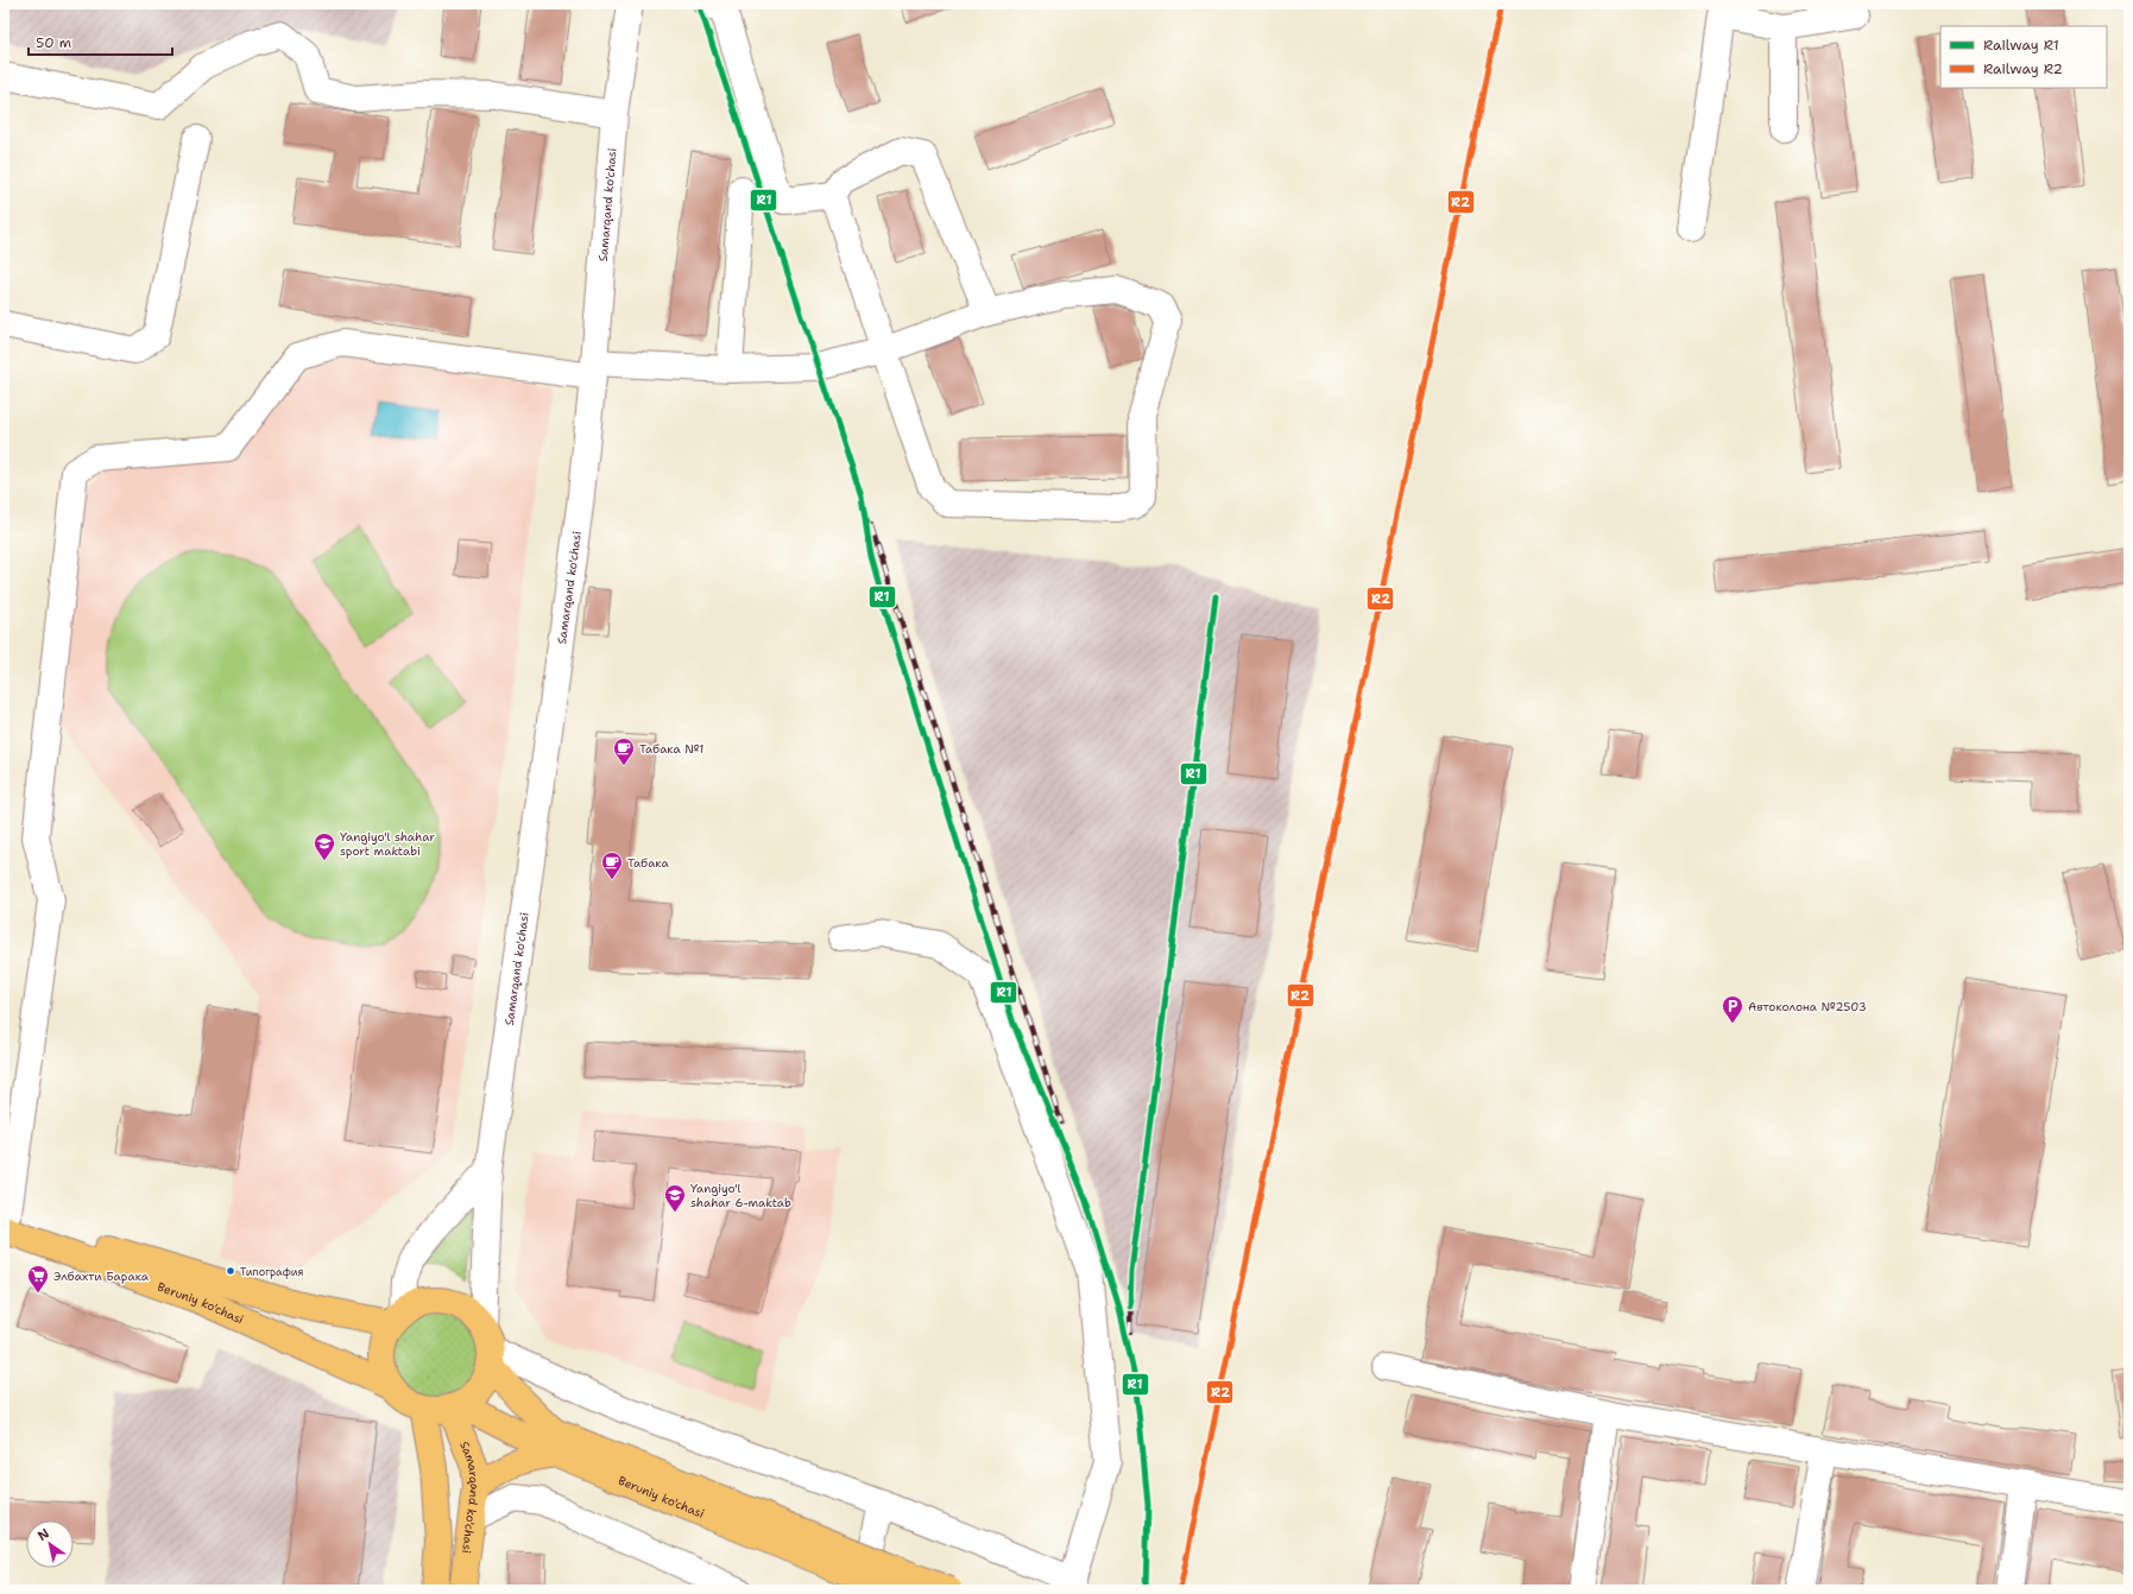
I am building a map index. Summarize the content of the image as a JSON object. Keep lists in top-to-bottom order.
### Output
{
  "streets": {
    "main road": ["Samarqand ko'chasi", "Beruniy ko'chasi"]
  },
  "crossings": [
    ["Samarqand ko'chasi", "Beruniy ko'chasi"]
  ],
  "places": {
    "cafe": ["Табака №1", "Табака"],
    "school or university": ["Yangiyo'l shahar sport maktabi", "Yangiyo'l shahar 6-maktab"],
    "parking": ["Автоколона №2503"],
    "other": ["Типография"],
    "supermarket": ["Элбахти Барака"]
  },
  "lines": ["rail line R1", "rail line R2"],
  "legend": ["Railway R1", "Railway R2"],
  "scale_bar": "50 m",
  "north": "top left"
}
